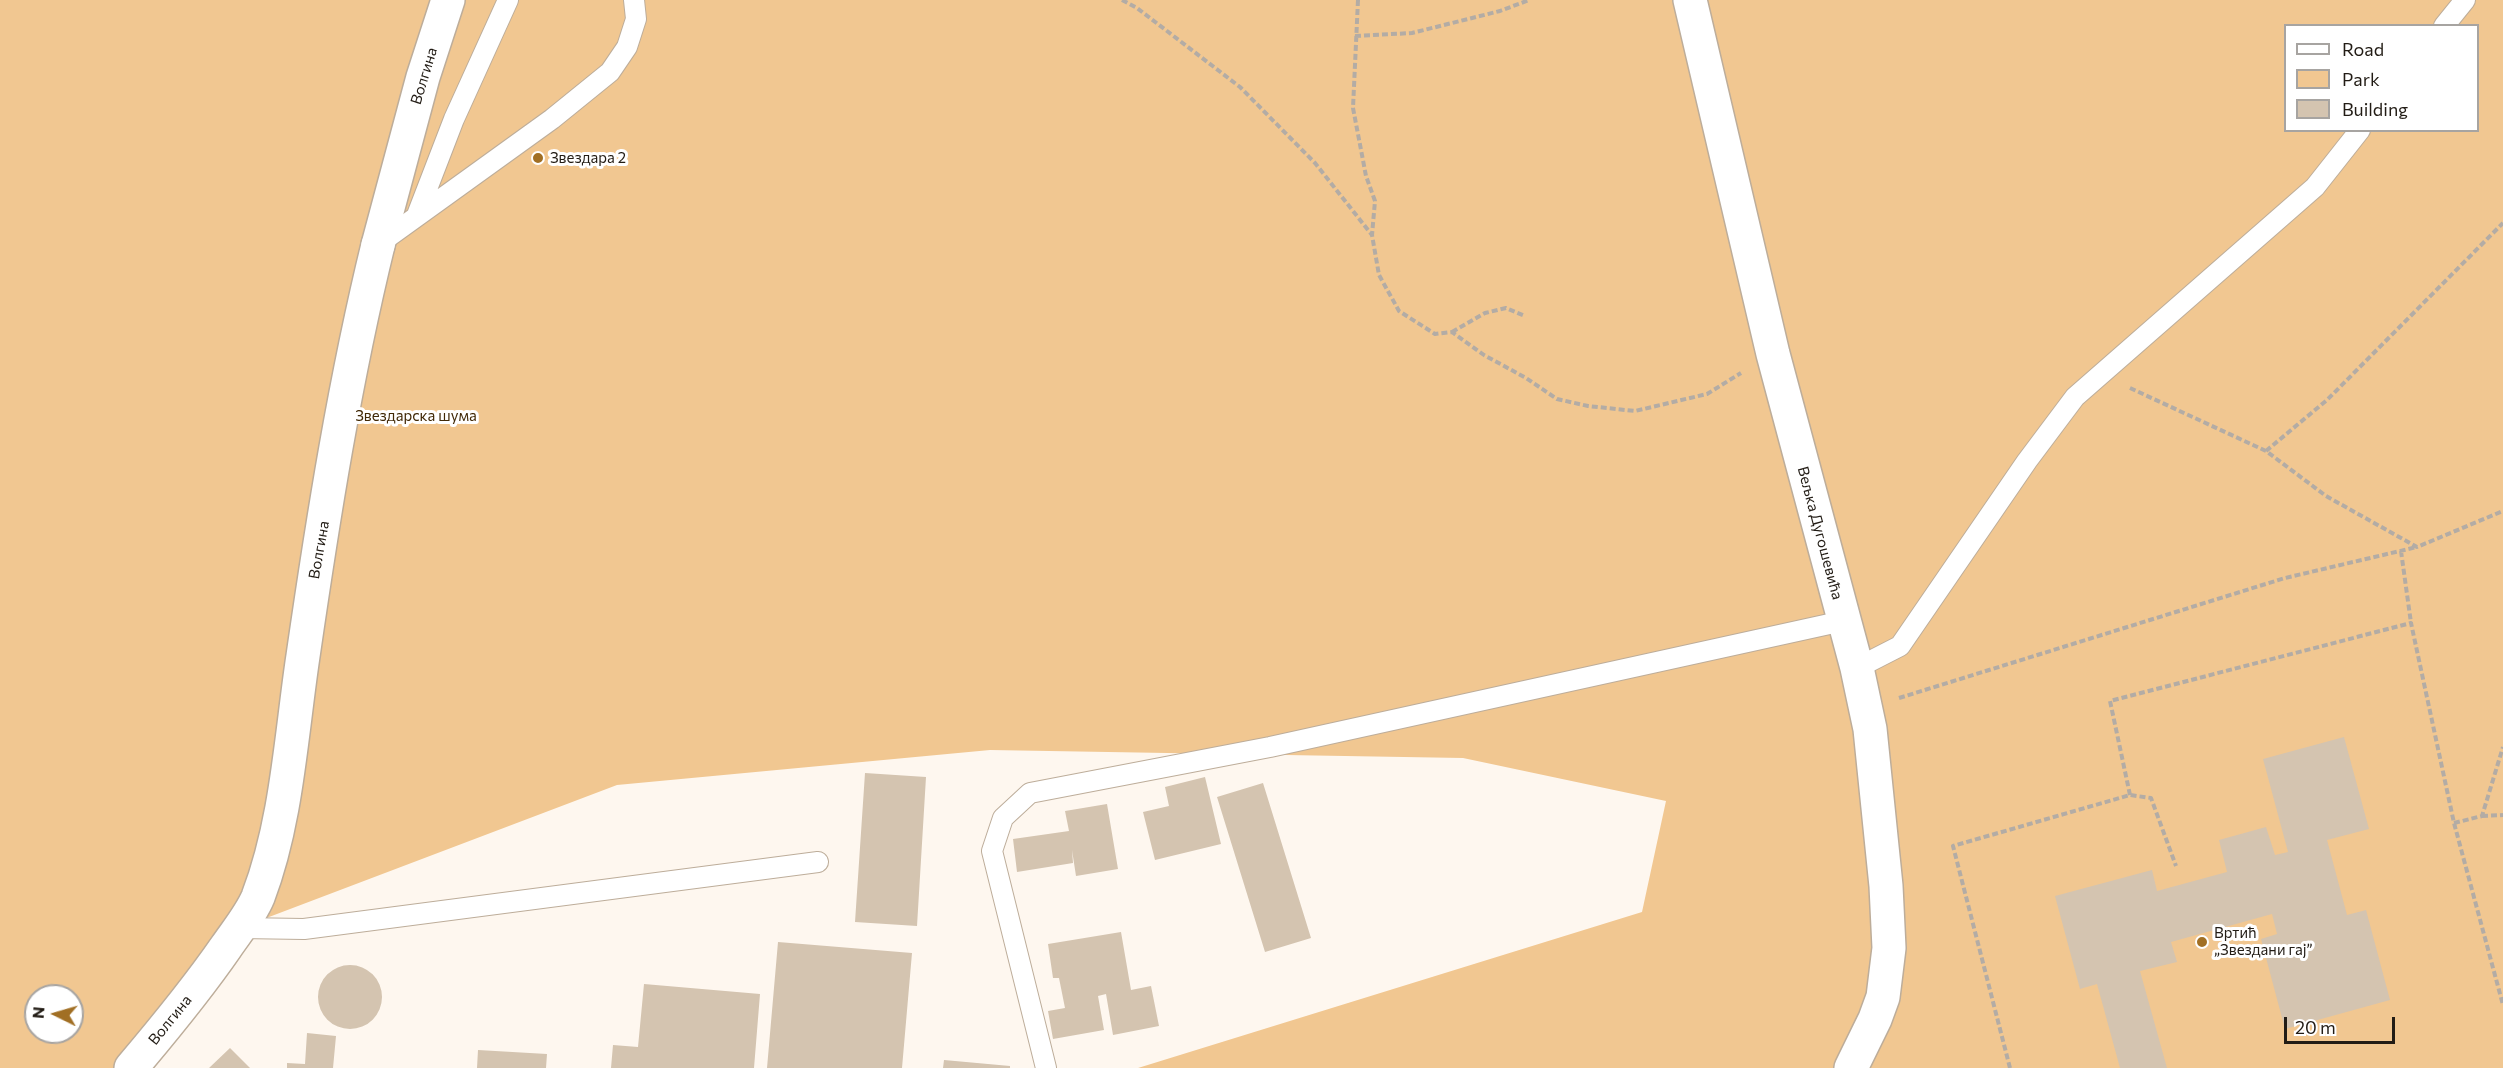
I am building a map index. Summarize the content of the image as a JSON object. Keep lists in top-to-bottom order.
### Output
{
  "streets": {
    "street": ["Волгина", "Вељка Дугошевића"]
  },
  "parks": ["Звездарска шума"],
  "places": ["Звездара 2", "Вртић „Звездани гај”"],
  "legend": ["Road", "Park", "Building"],
  "scale_bar": "20 m",
  "north": "left"
}
